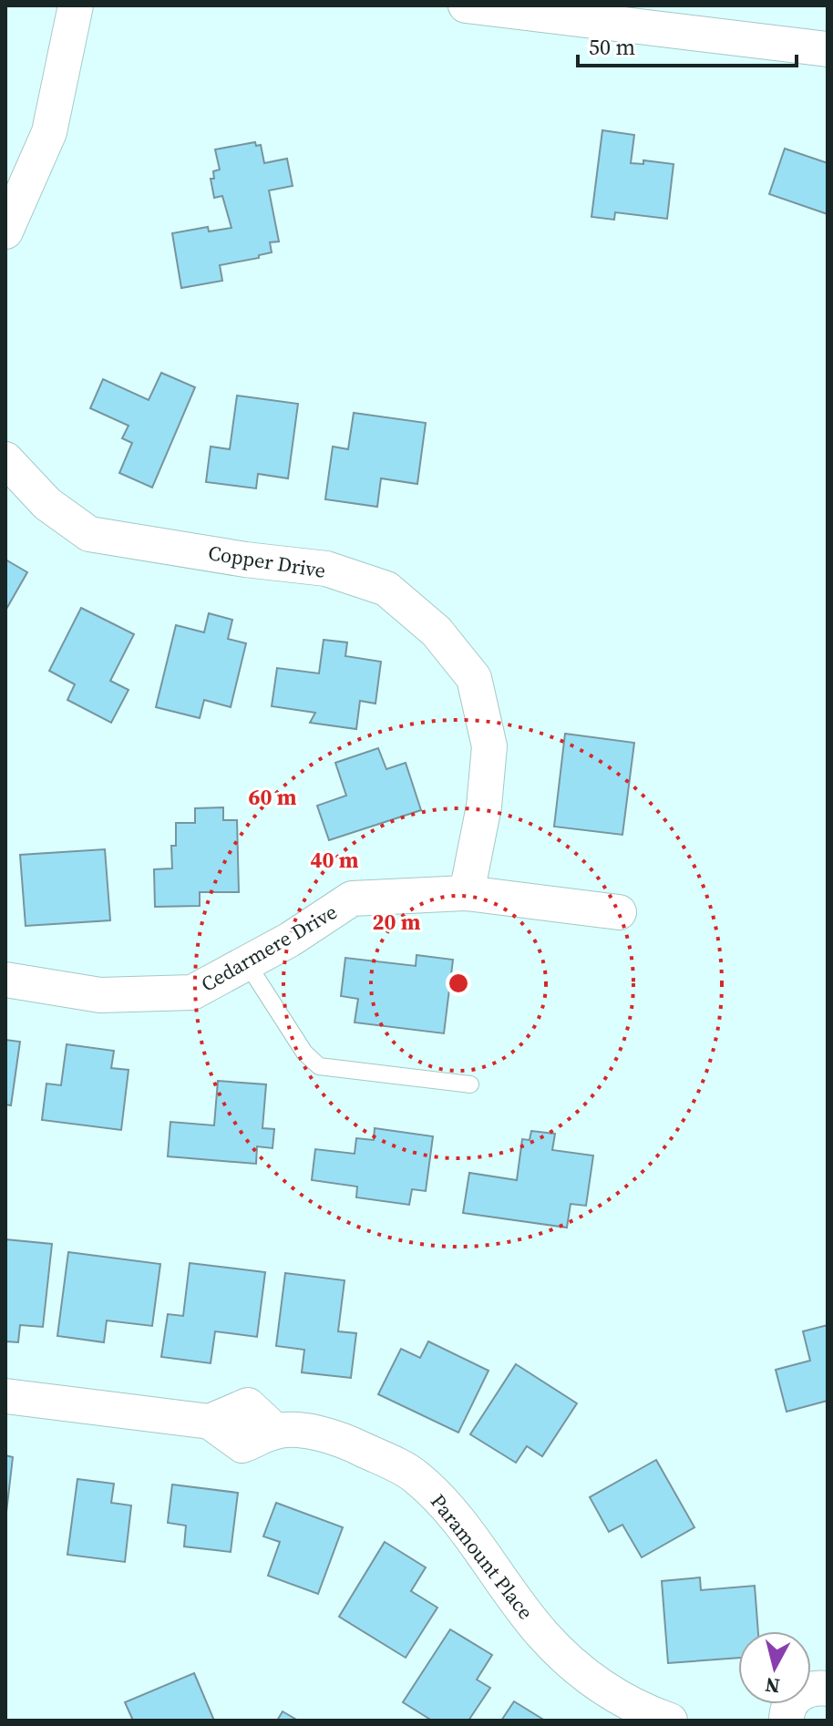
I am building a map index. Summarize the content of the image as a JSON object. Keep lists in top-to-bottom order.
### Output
{
  "streets": {
    "street": ["Copper Drive", "Cedarmere Drive", "Paramount Place"]
  },
  "crossings": [
    ["Copper Drive", "Cedarmere Drive"]
  ],
  "scale_bar": "50 m",
  "north": "bottom",
  "rings": ["60 m", "40 m", "20 m"]
}
